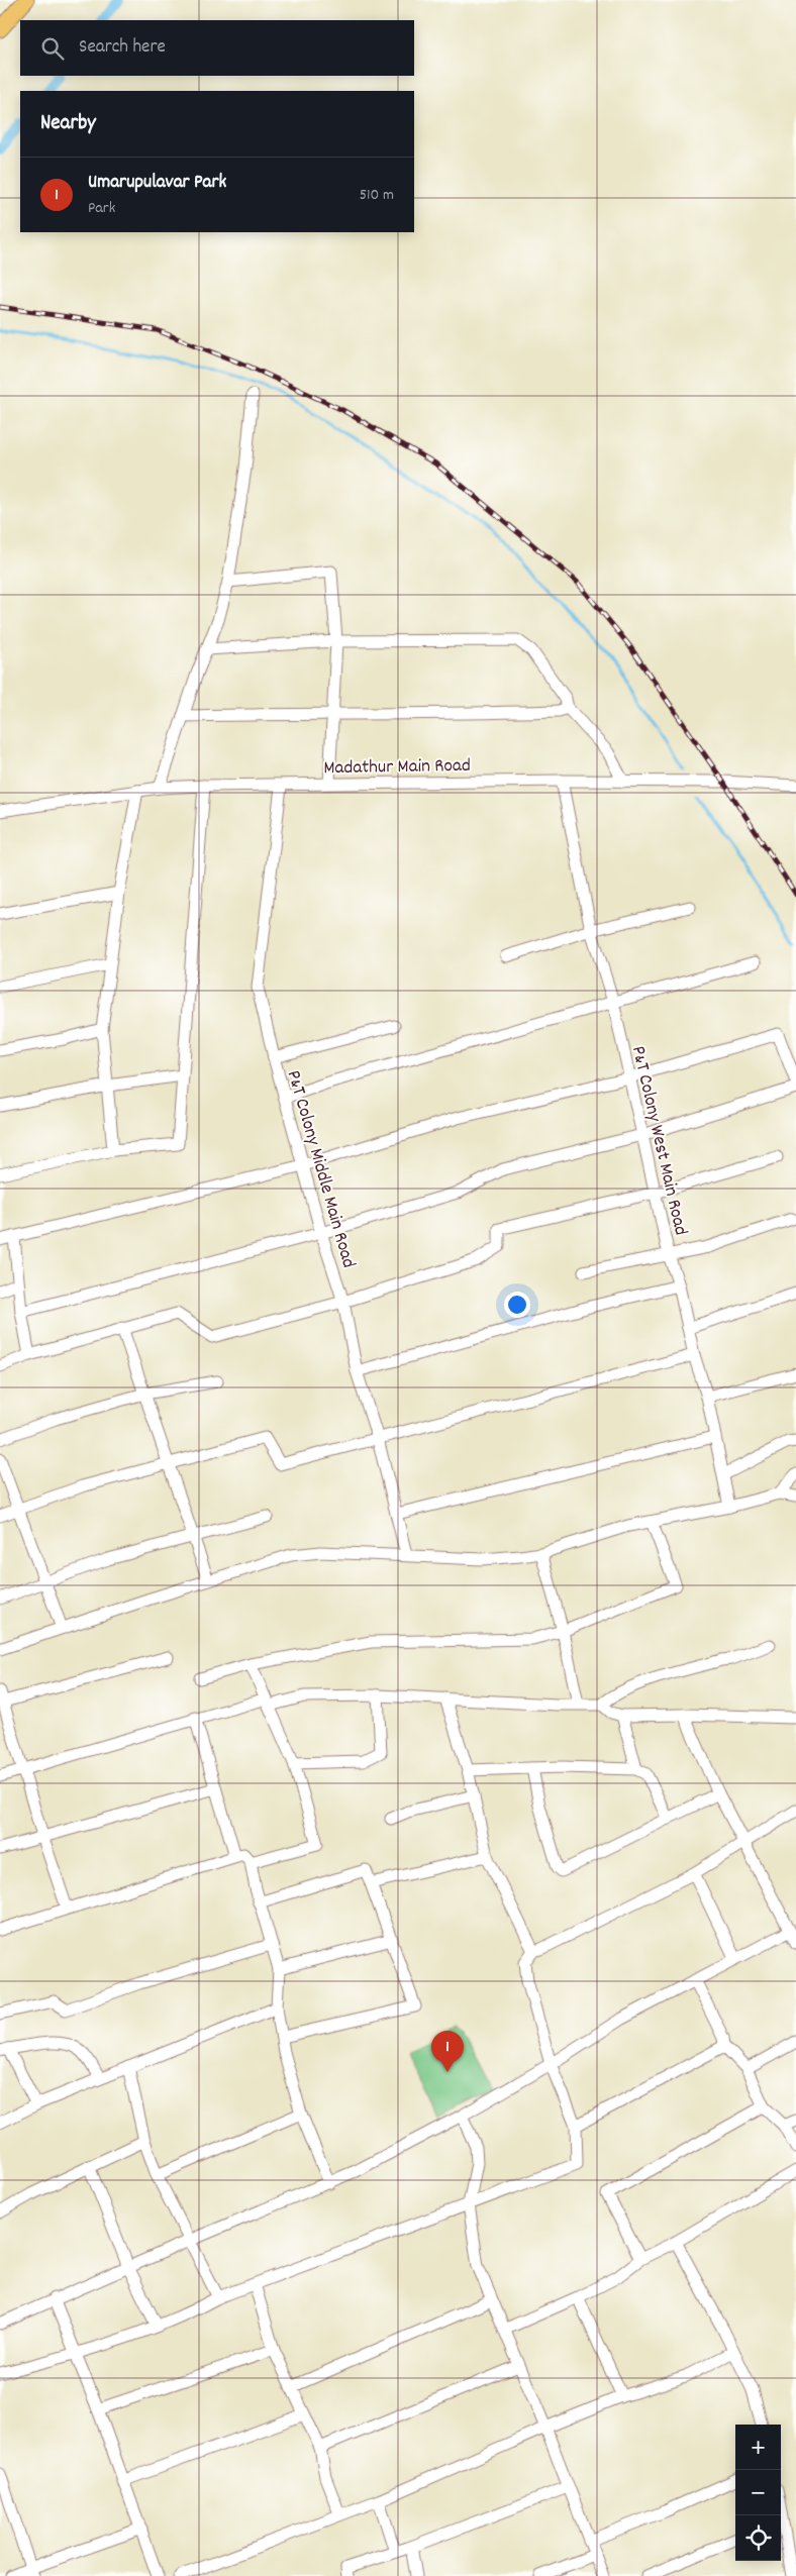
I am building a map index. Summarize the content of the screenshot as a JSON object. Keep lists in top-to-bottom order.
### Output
{
  "streets": {
    "street": ["Madathur Main Road", "P&T Colony West Main Road", "P&T Colony Middle Main Road"]
  },
  "crossings": [
    ["Madathur Main Road", "P&T Colony West Main Road"],
    ["Madathur Main Road", "P&T Colony Middle Main Road"]
  ],
  "page": {
    "search": "Search here",
    "heading": "Nearby",
    "list": [
      {
        "mark": "1",
        "name": "Umarupulavar Park",
        "note": "Park",
        "value": "510 m"
      }
    ],
    "pins": "1",
    "map_buttons": ["+", "−"]
  }
}
